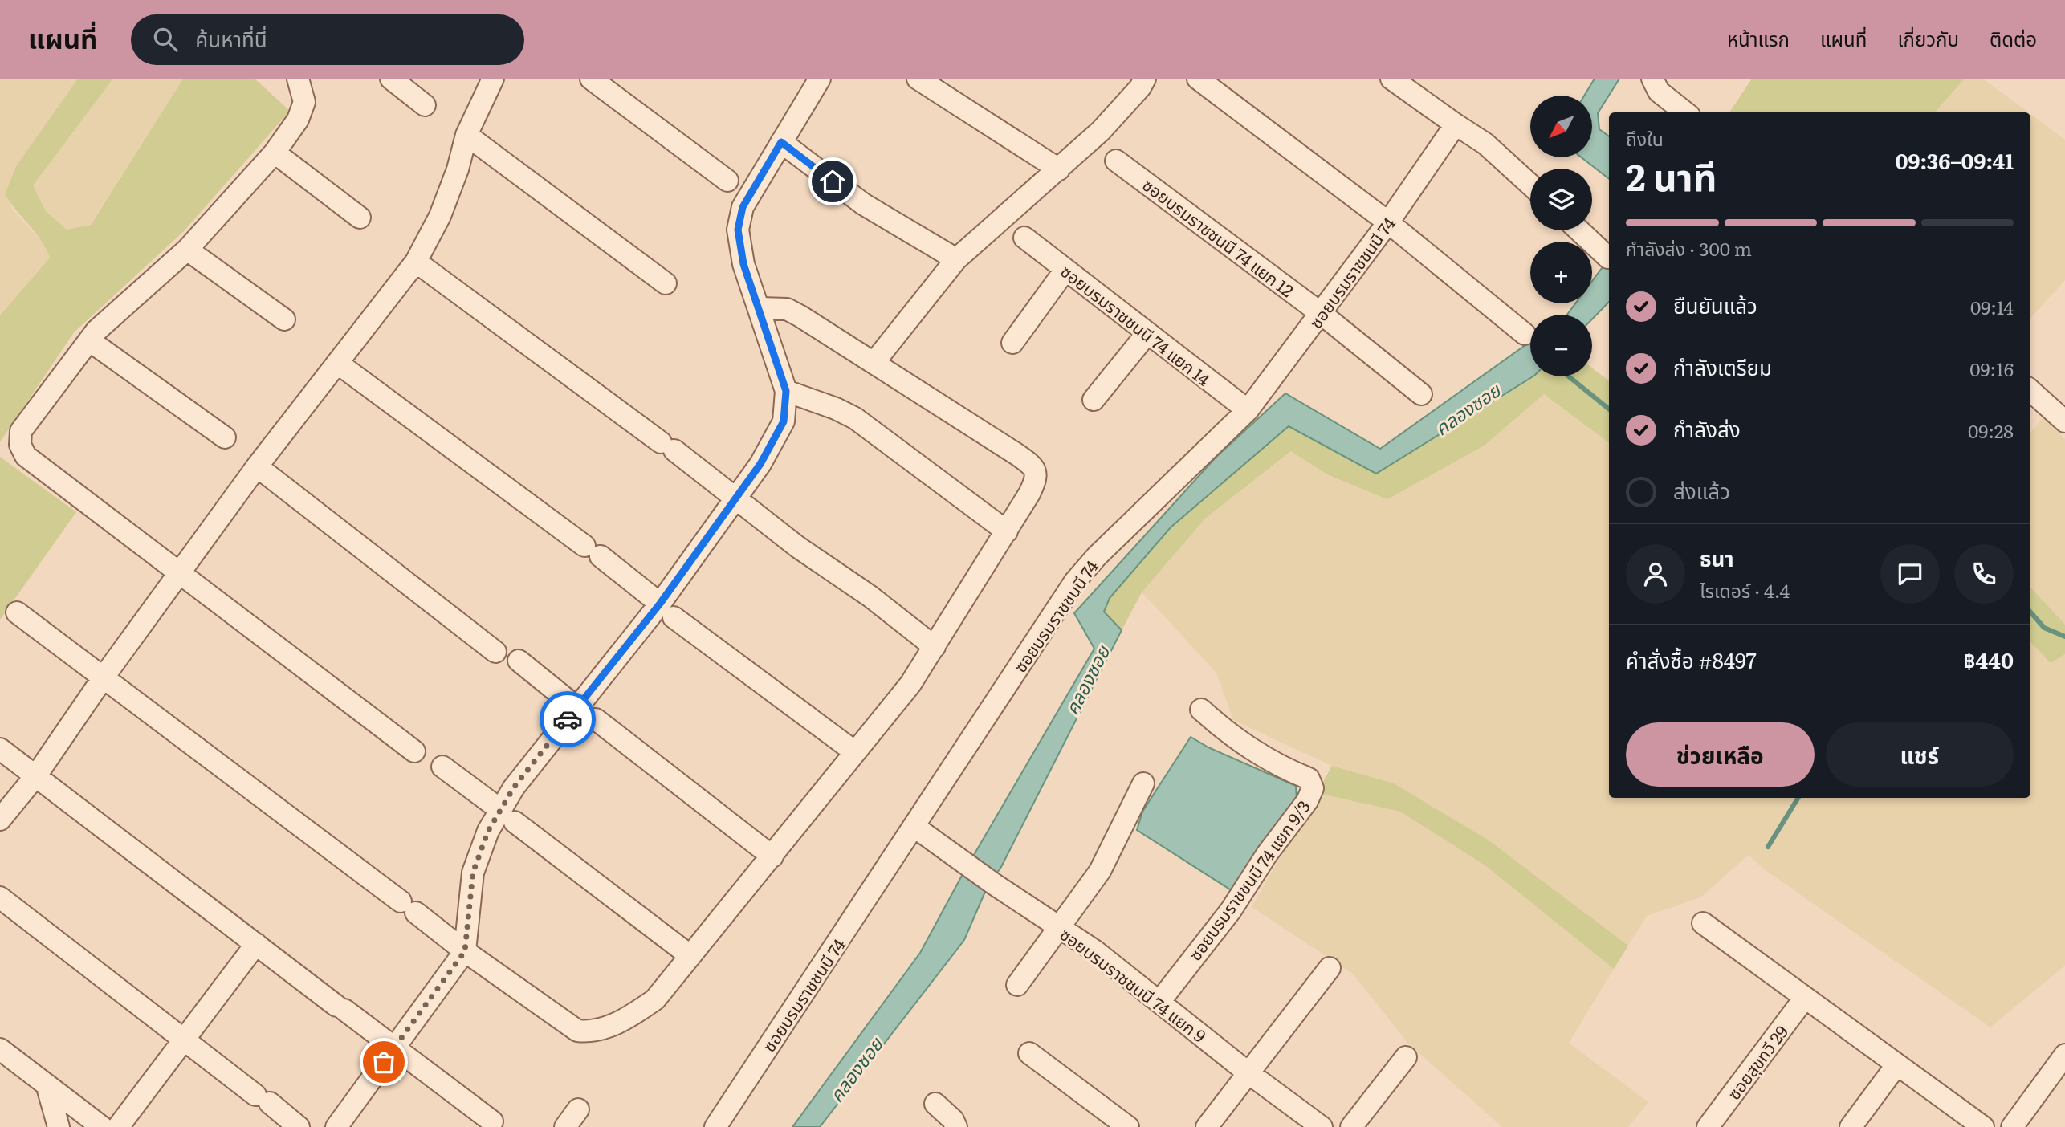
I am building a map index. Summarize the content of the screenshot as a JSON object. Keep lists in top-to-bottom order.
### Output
{
  "streets": {
    "street": [
      "ซอยบรมราชชนนี 74 แยก 12",
      "ซอยบรมราชชนนี 74",
      "ซอยบรมราชชนนี 74 แยก 14",
      "ซอยบรมราชชนนี 74 แยก 9/3",
      "ซอยบรมราชชนนี 74 แยก 9",
      "ซอยสุขทวี 29"
    ]
  },
  "crossings": [
    ["ซอยบรมราชชนนี 74 แยก 12", "ซอยบรมราชชนนี 74"],
    ["ซอยบรมราชชนนี 74", "ซอยบรมราชชนนี 74 แยก 14"],
    ["ซอยบรมราชชนนี 74", "ซอยบรมราชชนนี 74 แยก 9"],
    ["ซอยบรมราชชนนี 74 แยก 9/3", "ซอยบรมราชชนนี 74 แยก 9"]
  ],
  "water": ["คลองซอย"],
  "north": "bottom left",
  "page": {
    "header": "แผนที่",
    "search": "ค้นหาที่นี่",
    "nav": [
      "หน้าแรก",
      "แผนที่",
      "เกี่ยวกับ",
      "ติดต่อ"
    ],
    "map_buttons": ["+", "−"],
    "heading": ["2 นาที", "ถึงใน", "09:36–09:41"],
    "panel": [
      "ธนา",
      "ไรเดอร์ · 4.4",
      "คำสั่งซื้อ #8497",
      "฿440"
    ],
    "bar": "กำลังส่ง · 300 m",
    "list": [
      ["ยืนยันแล้ว", "09:14"],
      ["กำลังเตรียม", "09:16"],
      ["กำลังส่ง", "09:28"],
      "ส่งแล้ว"
    ],
    "buttons": ["ช่วยเหลือ", "แชร์"]
  }
}
